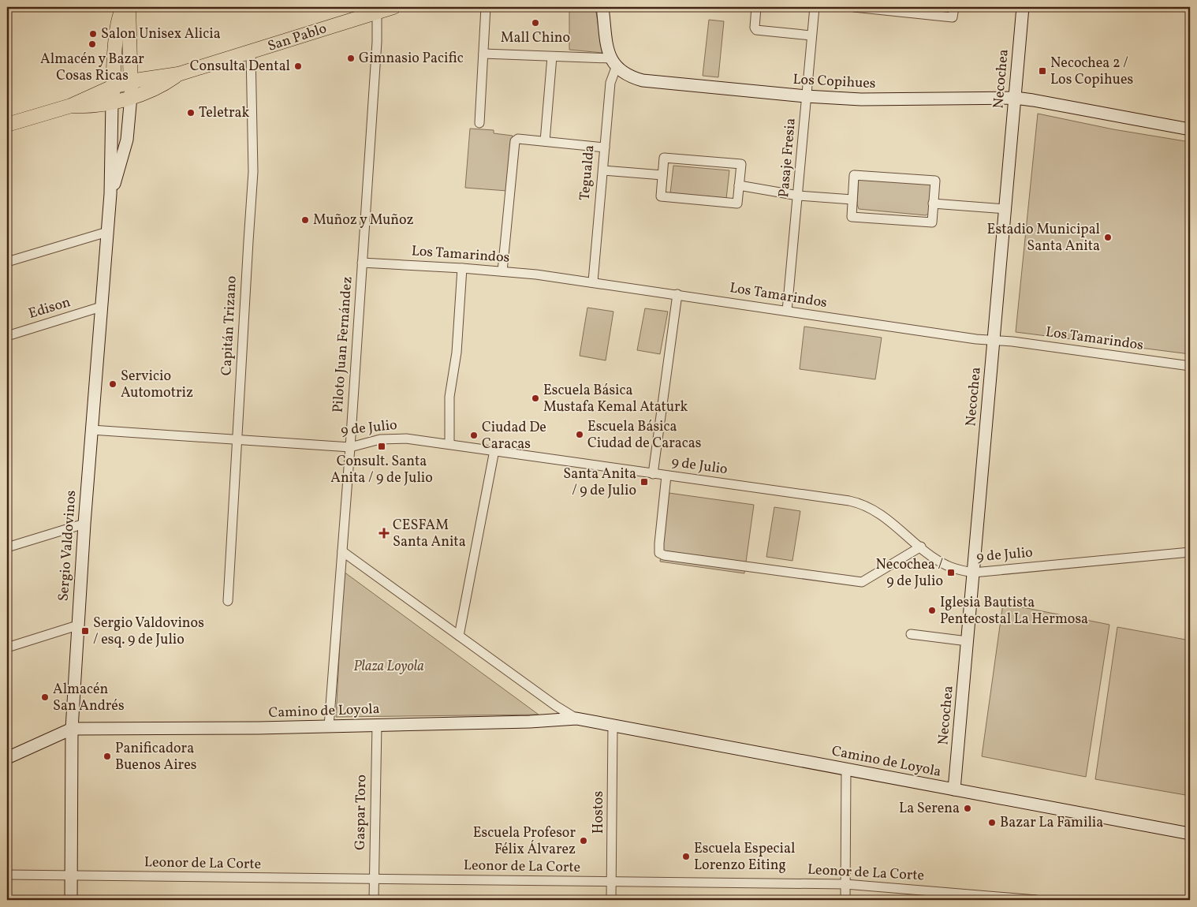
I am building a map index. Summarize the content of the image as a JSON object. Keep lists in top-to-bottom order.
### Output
{
  "streets": {
    "main road": ["San Pablo"],
    "street": [
      "Necochea",
      "Los Copihues",
      "Pasaje Fresia",
      "Tegualda",
      "Los Tamarindos",
      "Edison",
      "Capitán Trizano",
      "Piloto Juan Fernández",
      "9 de Julio",
      "Sergio Valdovinos",
      "Camino de Loyola",
      "Gaspar Toro",
      "Hostos",
      "Leonor de La Corte"
    ]
  },
  "crossings": [
    ["San Pablo", "Capitán Trizano"],
    ["San Pablo", "Piloto Juan Fernández"],
    ["San Pablo", "Sergio Valdovinos"],
    ["Necochea", "Los Copihues"],
    ["Necochea", "Los Tamarindos"],
    ["Necochea", "9 de Julio"],
    ["Necochea", "Camino de Loyola"],
    ["Los Copihues", "Pasaje Fresia"],
    ["Los Copihues", "Tegualda"],
    ["Pasaje Fresia", "Los Tamarindos"],
    ["Tegualda", "Los Tamarindos"],
    ["Los Tamarindos", "Piloto Juan Fernández"],
    ["Edison", "Sergio Valdovinos"],
    ["Capitán Trizano", "9 de Julio"],
    ["Piloto Juan Fernández", "9 de Julio"],
    ["Piloto Juan Fernández", "Camino de Loyola"],
    ["9 de Julio", "Sergio Valdovinos"],
    ["Sergio Valdovinos", "Camino de Loyola"],
    ["Sergio Valdovinos", "Leonor de La Corte"],
    ["Camino de Loyola", "Gaspar Toro"],
    ["Camino de Loyola", "Hostos"],
    ["Gaspar Toro", "Leonor de La Corte"],
    ["Hostos", "Leonor de La Corte"]
  ],
  "parks": ["Plaza Loyola"],
  "places": {
    "other": [
      "Mall Chino",
      "Salon Unisex Alicia",
      "Almacén y Bazar Cosas Ricas",
      "Gimnasio Pacific",
      "Consulta Dental",
      "Teletrak",
      "Muñoz y Muñoz",
      "Estadio Municipal Santa Anita",
      "Servicio Automotriz",
      "Escuela Básica Mustafa Kemal Ataturk",
      "Escuela Básica Ciudad de Caracas",
      "Ciudad De Caracas",
      "Iglesia Bautista Pentecostal La Hermosa",
      "Almacén San Andrés",
      "Panificadora Buenos Aires",
      "La Serena",
      "Bazar La Familia",
      "Escuela Profesor Félix Álvarez",
      "Escuela Especial Lorenzo Eiting"
    ],
    "transit": [
      "Necochea 2 / Los Copihues",
      "Consult. Santa Anita / 9 de Julio",
      "Santa Anita / 9 de Julio",
      "Necochea / 9 de Julio",
      "Sergio Valdovinos / esq. 9 de Julio"
    ],
    "health": ["CESFAM Santa Anita"]
  }
}
